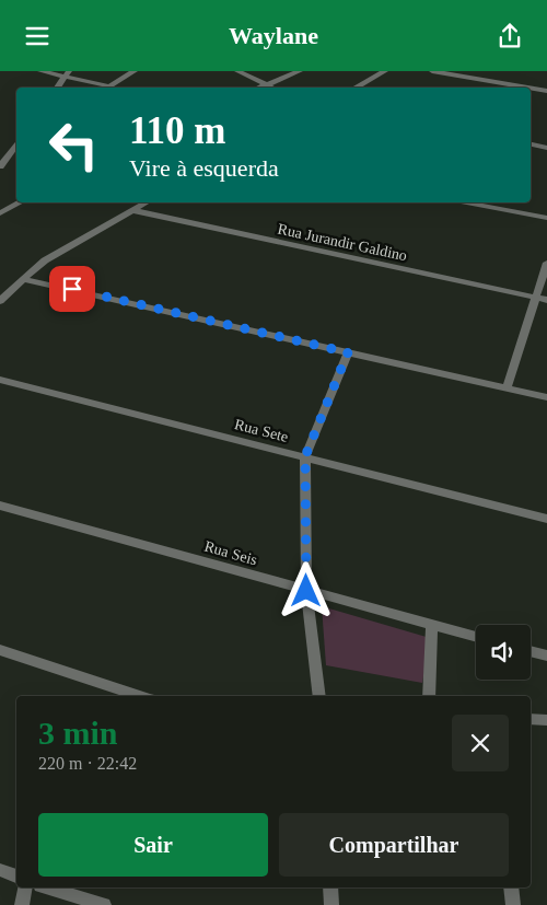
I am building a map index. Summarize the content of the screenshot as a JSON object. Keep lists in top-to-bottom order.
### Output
{
  "streets": {
    "street": ["Rua Jurandir Galdino", "Rua Sete", "Rua Seis"]
  },
  "page": {
    "header": "Waylane",
    "turn": ["110 m", "Vire à esquerda"],
    "heading": ["3 min", "220 m · 22:42"],
    "buttons": ["Sair", "Compartilhar"]
  }
}
